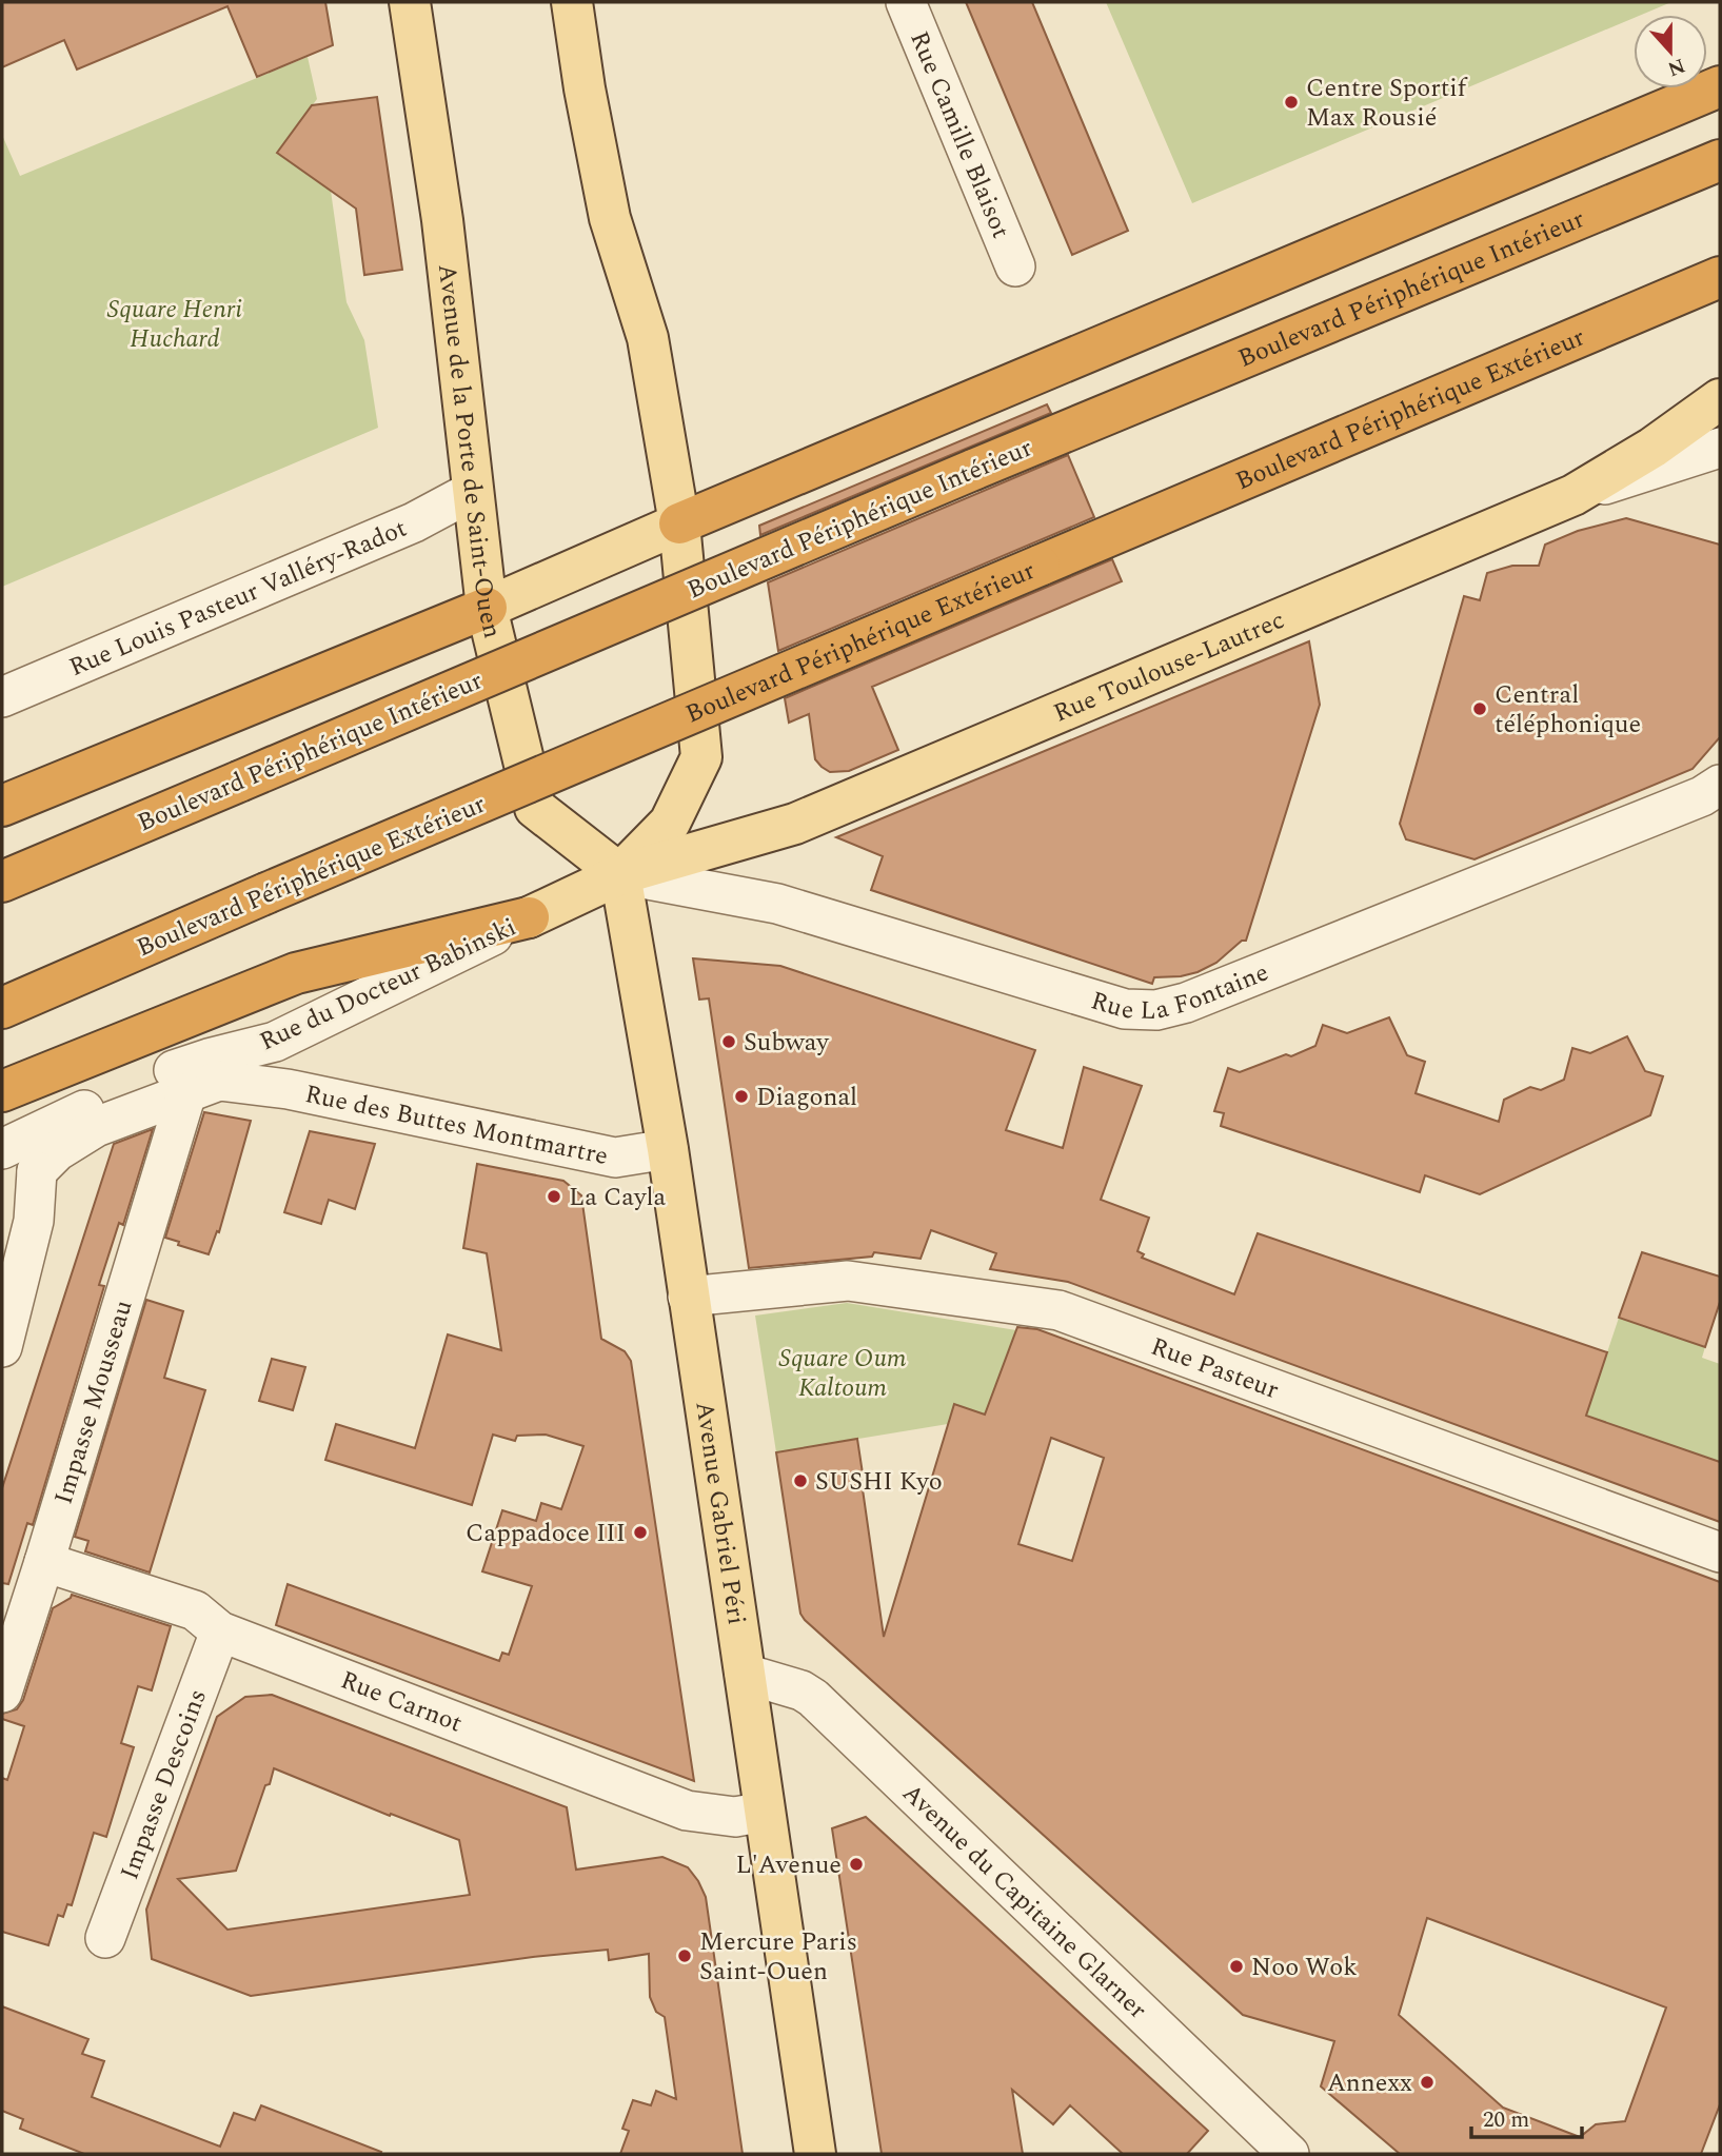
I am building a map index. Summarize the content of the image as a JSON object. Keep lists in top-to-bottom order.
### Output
{
  "streets": {
    "highway": ["Boulevard Périphérique Intérieur", "Boulevard Périphérique Extérieur"],
    "main road": ["Avenue de la Porte de Saint-Ouen", "Rue Toulouse-Lautrec", "Avenue Gabriel Péri"],
    "street": [
      "Rue Camille Blaisot",
      "Rue Louis Pasteur Valléry-Radot",
      "Rue La Fontaine",
      "Rue du Docteur Babinski",
      "Rue des Buttes Montmartre",
      "Rue Pasteur",
      "Impasse Mousseau",
      "Rue Carnot",
      "Impasse Descoins",
      "Avenue du Capitaine Glarner"
    ]
  },
  "crossings": [
    ["Avenue de la Porte de Saint-Ouen", "Rue Louis Pasteur Valléry-Radot"],
    ["Avenue de la Porte de Saint-Ouen", "Rue Toulouse-Lautrec"],
    ["Avenue de la Porte de Saint-Ouen", "Rue La Fontaine"],
    ["Avenue de la Porte de Saint-Ouen", "Avenue Gabriel Péri"],
    ["Rue Toulouse-Lautrec", "Rue La Fontaine"],
    ["Rue Toulouse-Lautrec", "Avenue Gabriel Péri"],
    ["Rue La Fontaine", "Avenue Gabriel Péri"],
    ["Rue du Docteur Babinski", "Rue des Buttes Montmartre"],
    ["Rue du Docteur Babinski", "Impasse Mousseau"],
    ["Rue des Buttes Montmartre", "Avenue Gabriel Péri"],
    ["Rue Pasteur", "Avenue Gabriel Péri"],
    ["Impasse Mousseau", "Rue Carnot"],
    ["Avenue Gabriel Péri", "Rue Carnot"],
    ["Avenue Gabriel Péri", "Avenue du Capitaine Glarner"],
    ["Rue Carnot", "Impasse Descoins"]
  ],
  "parks": ["Square Henri Huchard", "Square Oum Kaltoum"],
  "places": [
    "Centre Sportif Max Rousié",
    "Central téléphonique",
    "Subway",
    "Diagonal",
    "La Cayla",
    "SUSHI Kyo",
    "Cappadoce III",
    "L'Avenue",
    "Mercure Paris Saint-Ouen",
    "Noo Wok",
    "Annexx"
  ],
  "scale_bar": "20 m",
  "north": "bottom"
}
